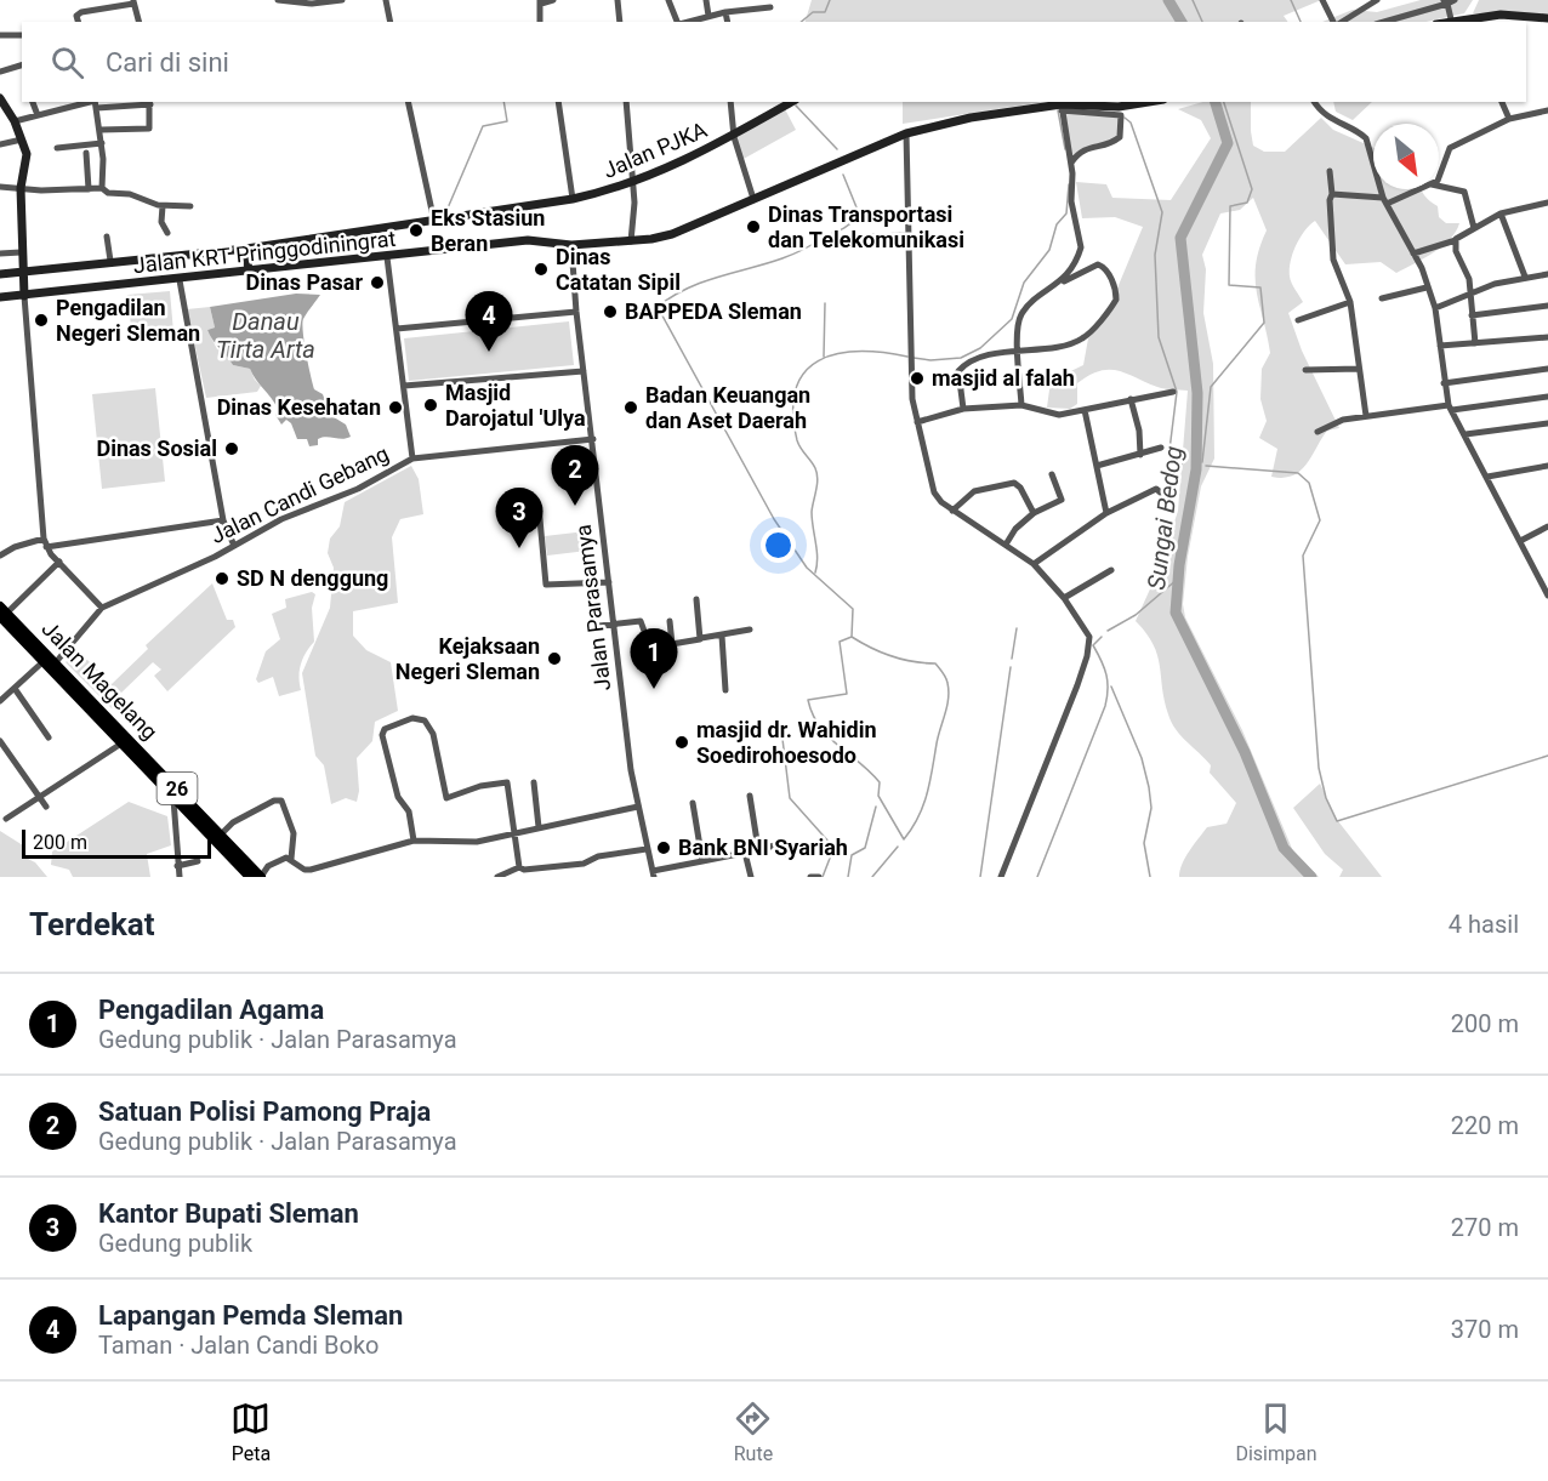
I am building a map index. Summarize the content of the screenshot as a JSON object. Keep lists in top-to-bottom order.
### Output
{
  "streets": {
    "highway": ["Jalan Magelang", "26"],
    "main road": ["Jalan PJKA", "Jalan KRT Pringgodiningrat"],
    "street": ["Jalan Candi Gebang", "Jalan Parasamya"]
  },
  "crossings": [
    ["Jalan KRT Pringgodiningrat", "Jalan Parasamya"],
    ["Jalan Candi Gebang", "Jalan Parasamya"],
    ["Jalan Candi Gebang", "Jalan Magelang"]
  ],
  "water": ["Danau Tirta Arta", "Sungai Bedog"],
  "places": [
    "Dinas Transportasi dan Telekomunikasi",
    "Eks Stasiun Beran",
    "Dinas Catatan Sipil",
    "Dinas Pasar",
    "BAPPEDA Sleman",
    "Pengadilan Negeri Sleman",
    "masjid al falah",
    "Masjid Darojatul 'Ulya",
    "Dinas Kesehatan",
    "Badan Keuangan dan Aset Daerah",
    "Dinas Sosial",
    "SD N denggung",
    "Kejaksaan Negeri Sleman",
    "masjid dr. Wahidin Soedirohoesodo",
    "Bank BNI Syariah"
  ],
  "scale_bar": "200 m",
  "north": "bottom right",
  "page": {
    "search": "Cari di sini",
    "pins": [
      "4",
      "2",
      "3",
      "1"
    ],
    "scale": "200 m",
    "heading": ["Terdekat", "4 hasil"],
    "list": [
      {
        "mark": "1",
        "name": "Pengadilan Agama",
        "note": "Gedung publik · Jalan Parasamya",
        "value": "200 m"
      },
      {
        "mark": "2",
        "name": "Satuan Polisi Pamong Praja",
        "note": "Gedung publik · Jalan Parasamya",
        "value": "220 m"
      },
      {
        "mark": "3",
        "name": "Kantor Bupati Sleman",
        "note": "Gedung publik",
        "value": "270 m"
      },
      {
        "mark": "4",
        "name": "Lapangan Pemda Sleman",
        "note": "Taman · Jalan Candi Boko",
        "value": "370 m"
      }
    ],
    "nav": ["Peta", "Rute", "Disimpan"]
  }
}
